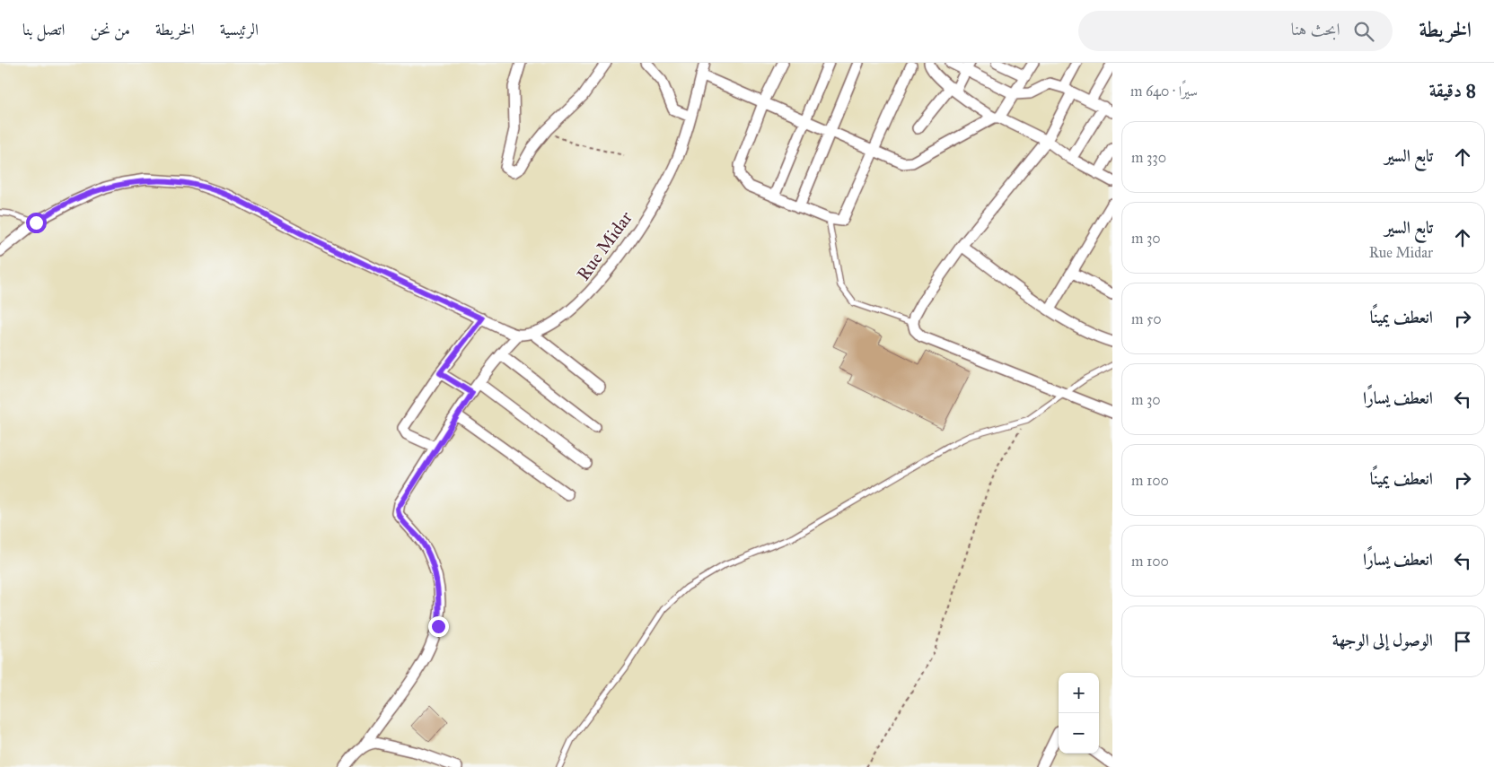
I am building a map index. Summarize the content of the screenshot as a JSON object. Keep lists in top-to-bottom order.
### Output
{
  "streets": {
    "street": ["Rue Midar"]
  },
  "page": {
    "header": "الخريطة",
    "search": "ابحث هنا",
    "nav": [
      "الرئيسية",
      "الخريطة",
      "من نحن",
      "اتصل بنا"
    ],
    "heading": ["8 دقيقة", "سيرًا · 640 m"],
    "list": [
      ["تابع السير", "330 m"],
      ["تابع السير", "Rue Midar", "30 m"],
      ["انعطف يمينًا", "50 m"],
      ["انعطف يسارًا", "30 m"],
      ["انعطف يمينًا", "100 m"],
      ["انعطف يسارًا", "100 m"],
      "الوصول إلى الوجهة"
    ],
    "map_buttons": ["+", "−"]
  }
}
